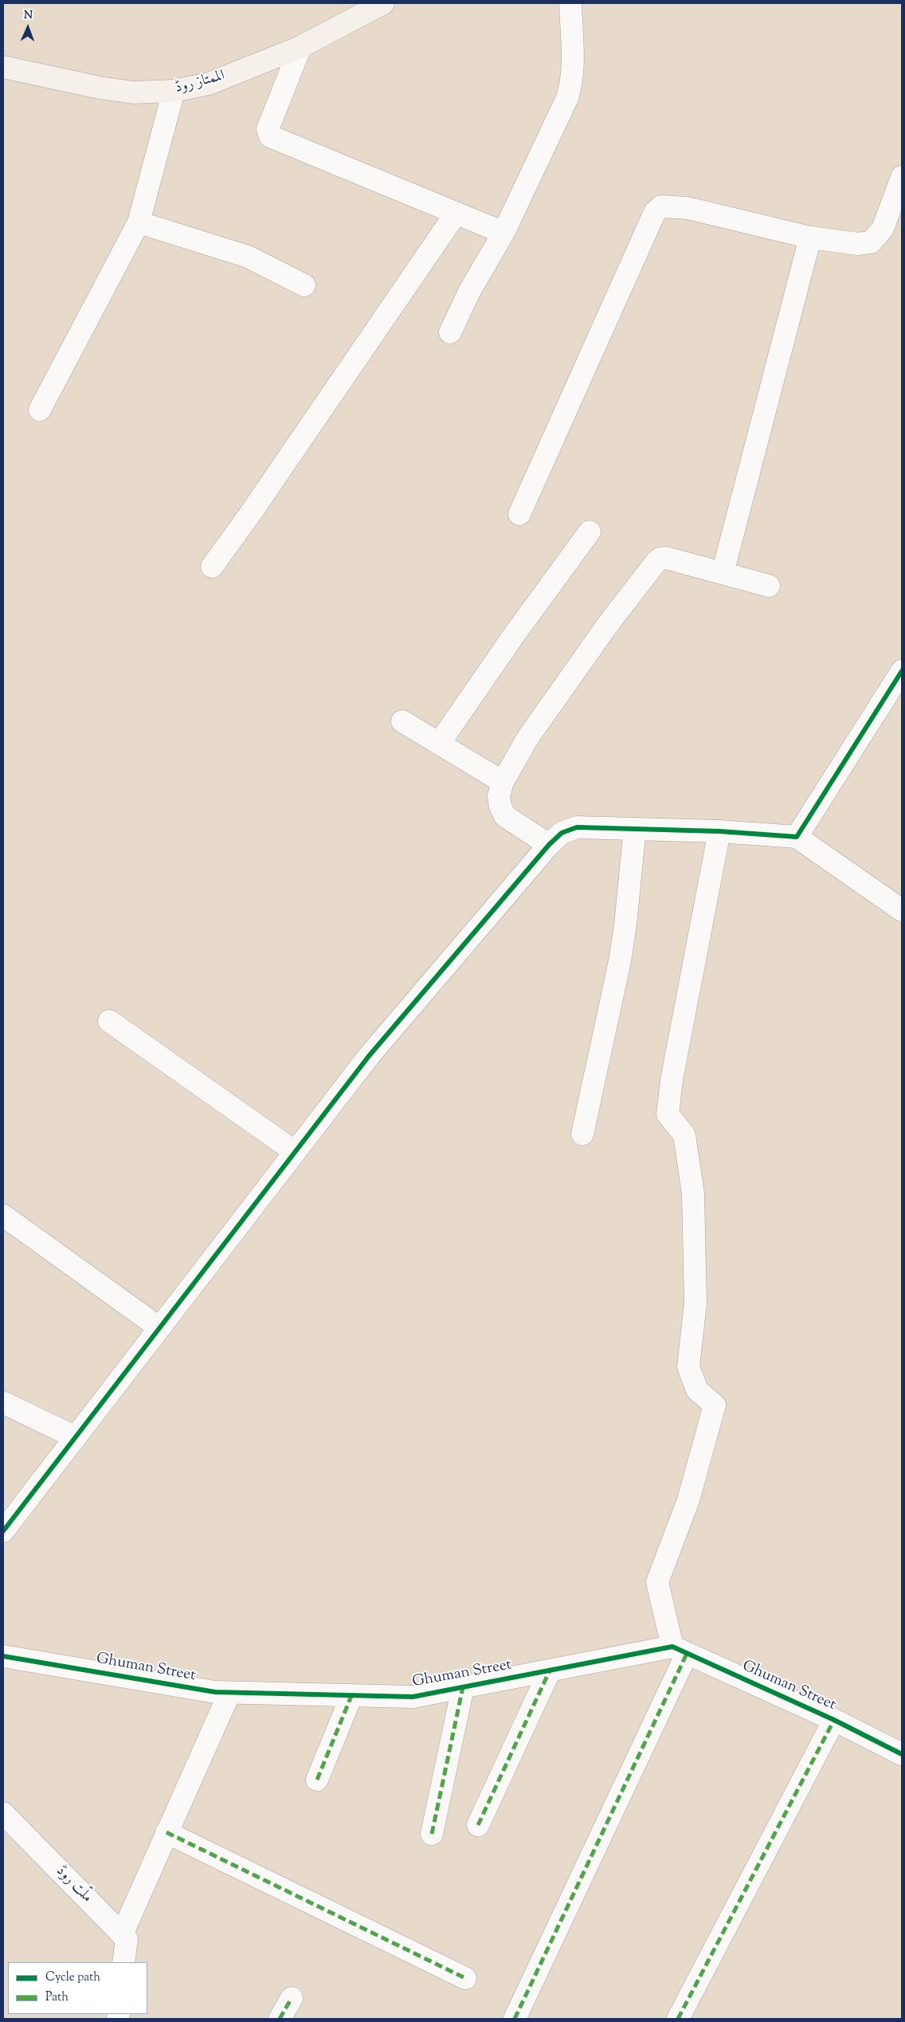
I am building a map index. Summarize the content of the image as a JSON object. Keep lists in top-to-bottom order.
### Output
{
  "streets": {
    "main road": ["الممتاز روڈ"],
    "street": ["Ghuman Street", "ملّت روڈ"]
  },
  "legend": ["Cycle path", "Path"],
  "north": "top"
}
